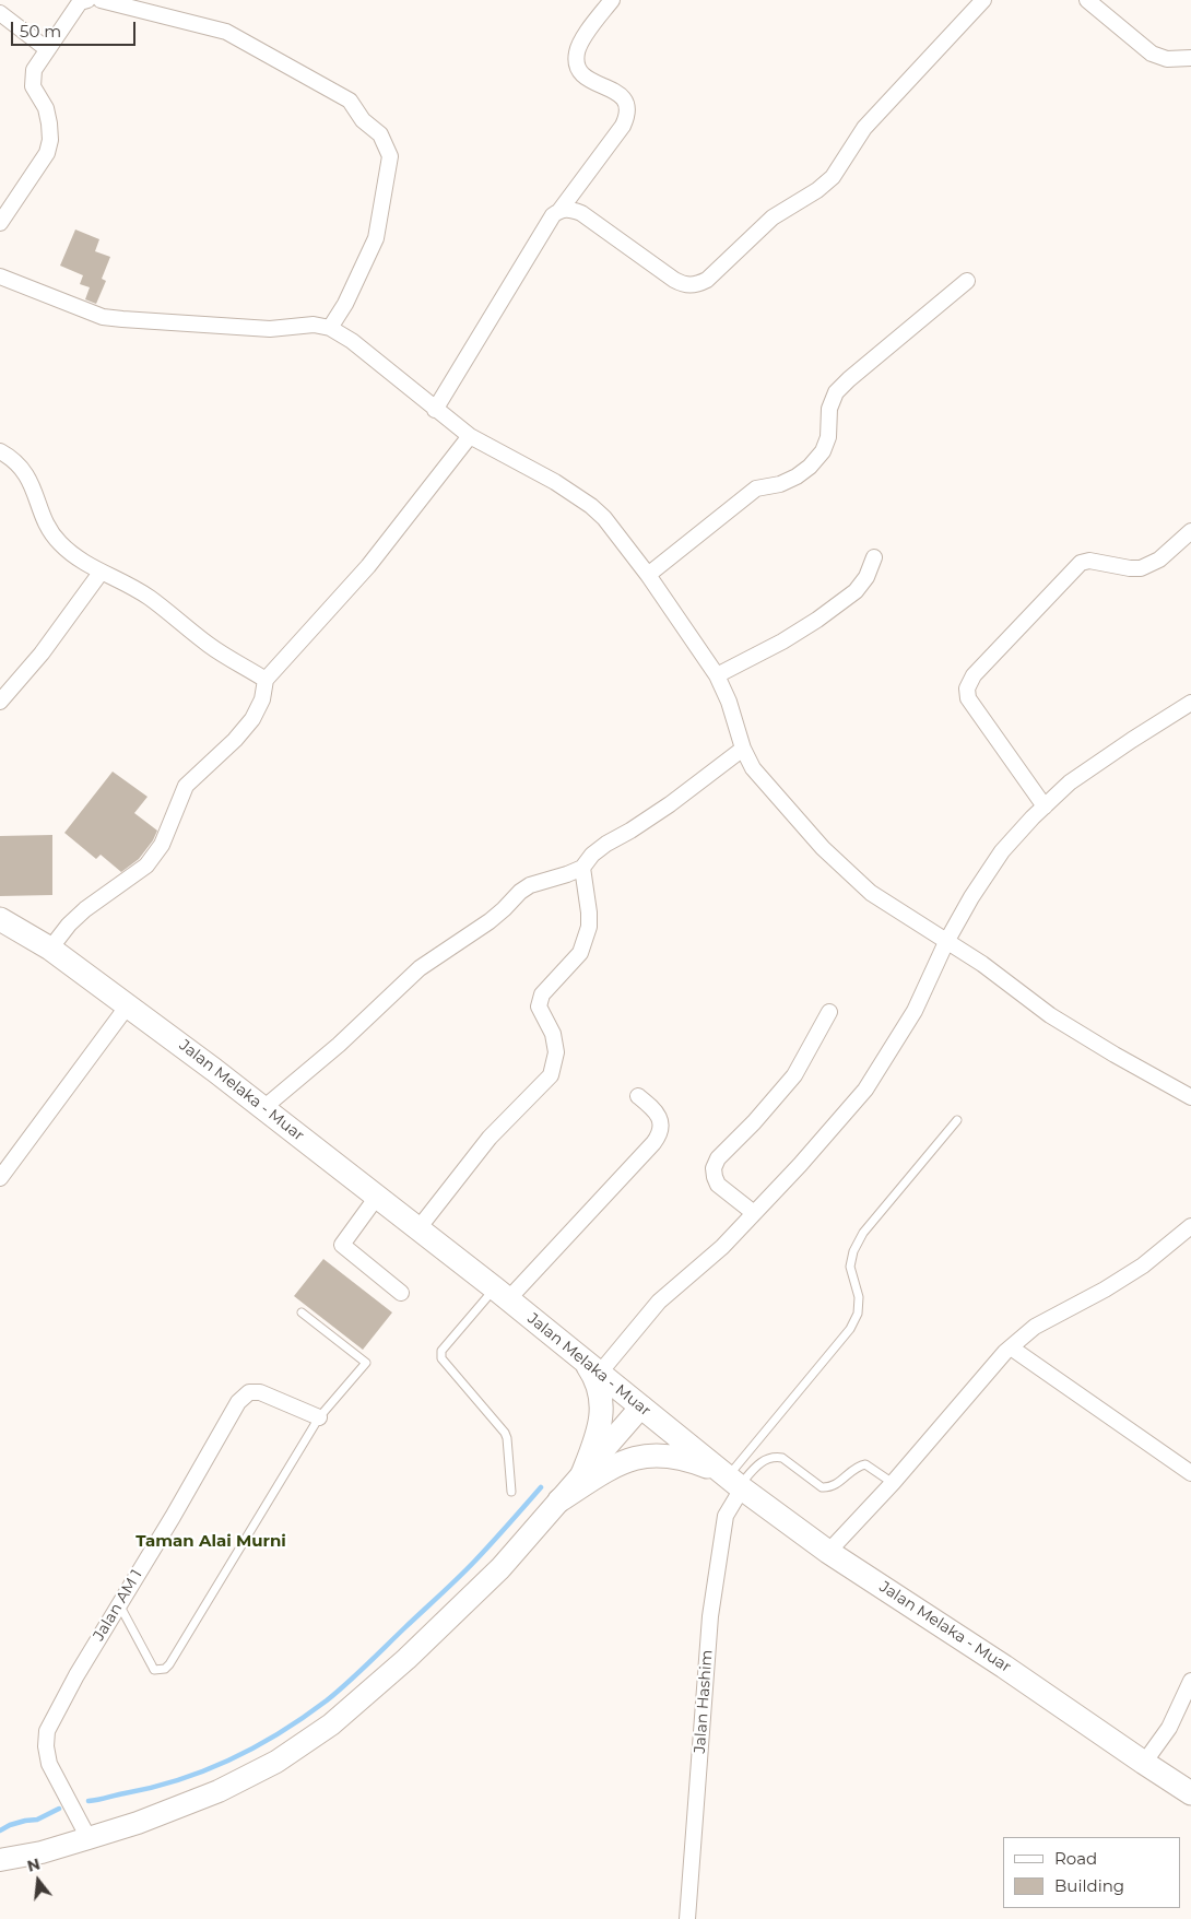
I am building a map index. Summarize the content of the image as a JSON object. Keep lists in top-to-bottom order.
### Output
{
  "streets": {
    "main road": ["Jalan Melaka - Muar"],
    "street": ["Jalan AM 1", "Jalan Hashim"]
  },
  "crossings": [
    ["Jalan Melaka - Muar", "Jalan Hashim"]
  ],
  "districts": ["Taman Alai Murni"],
  "legend": ["Road", "Building"],
  "scale_bar": "50 m",
  "north": "top"
}
